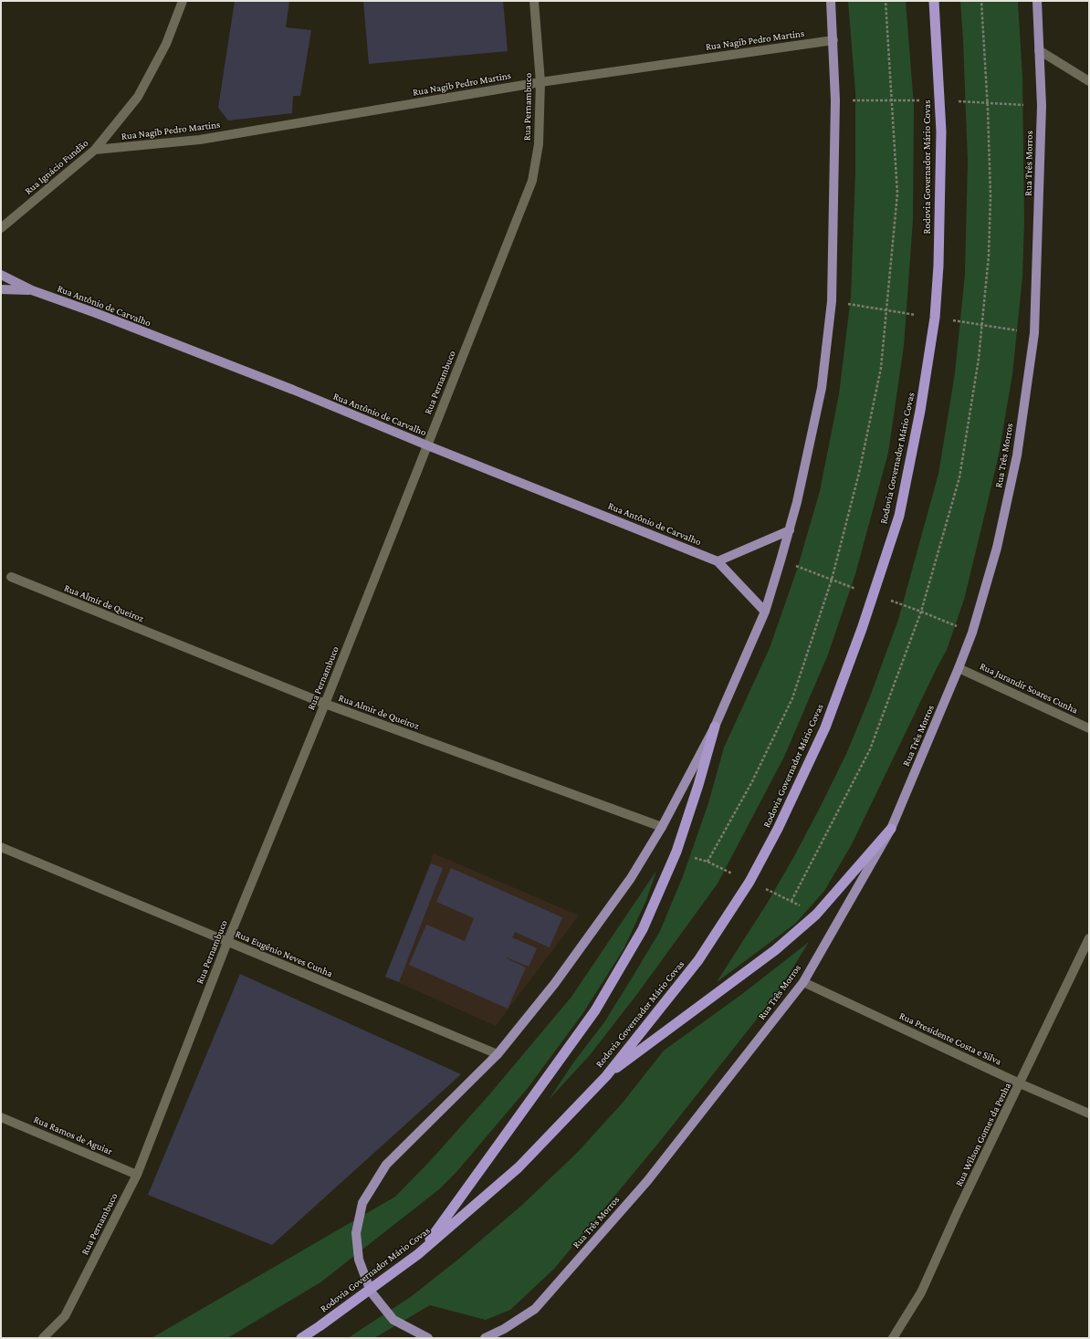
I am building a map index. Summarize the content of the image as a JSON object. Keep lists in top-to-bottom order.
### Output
{
  "streets": {
    "highway": ["Rodovia Governador Mário Covas"],
    "main road": ["Rua Três Morros", "Rua Antônio de Carvalho"],
    "street": [
      "Rua Nagib Pedro Martins",
      "Rua Pernambuco",
      "Rua Ignácio Fundão",
      "Rua Almir de Queiroz",
      "Rua Jurandir Soares Cunha",
      "Rua Eugênio Neves Cunha",
      "Rua Presidente Costa e Silva",
      "Rua Wilson Gomes da Penha",
      "Rua Ramos de Aguiar"
    ]
  },
  "crossings": [
    ["Rua Nagib Pedro Martins", "Rua Pernambuco"],
    ["Rua Nagib Pedro Martins", "Rua Ignácio Fundão"],
    ["Rua Pernambuco", "Rua Antônio de Carvalho"],
    ["Rua Pernambuco", "Rua Almir de Queiroz"],
    ["Rua Pernambuco", "Rua Eugênio Neves Cunha"],
    ["Rua Pernambuco", "Rua Ramos de Aguiar"],
    ["Rua Três Morros", "Rua Jurandir Soares Cunha"],
    ["Rua Três Morros", "Rua Presidente Costa e Silva"],
    ["Rua Presidente Costa e Silva", "Rua Wilson Gomes da Penha"]
  ]
}
